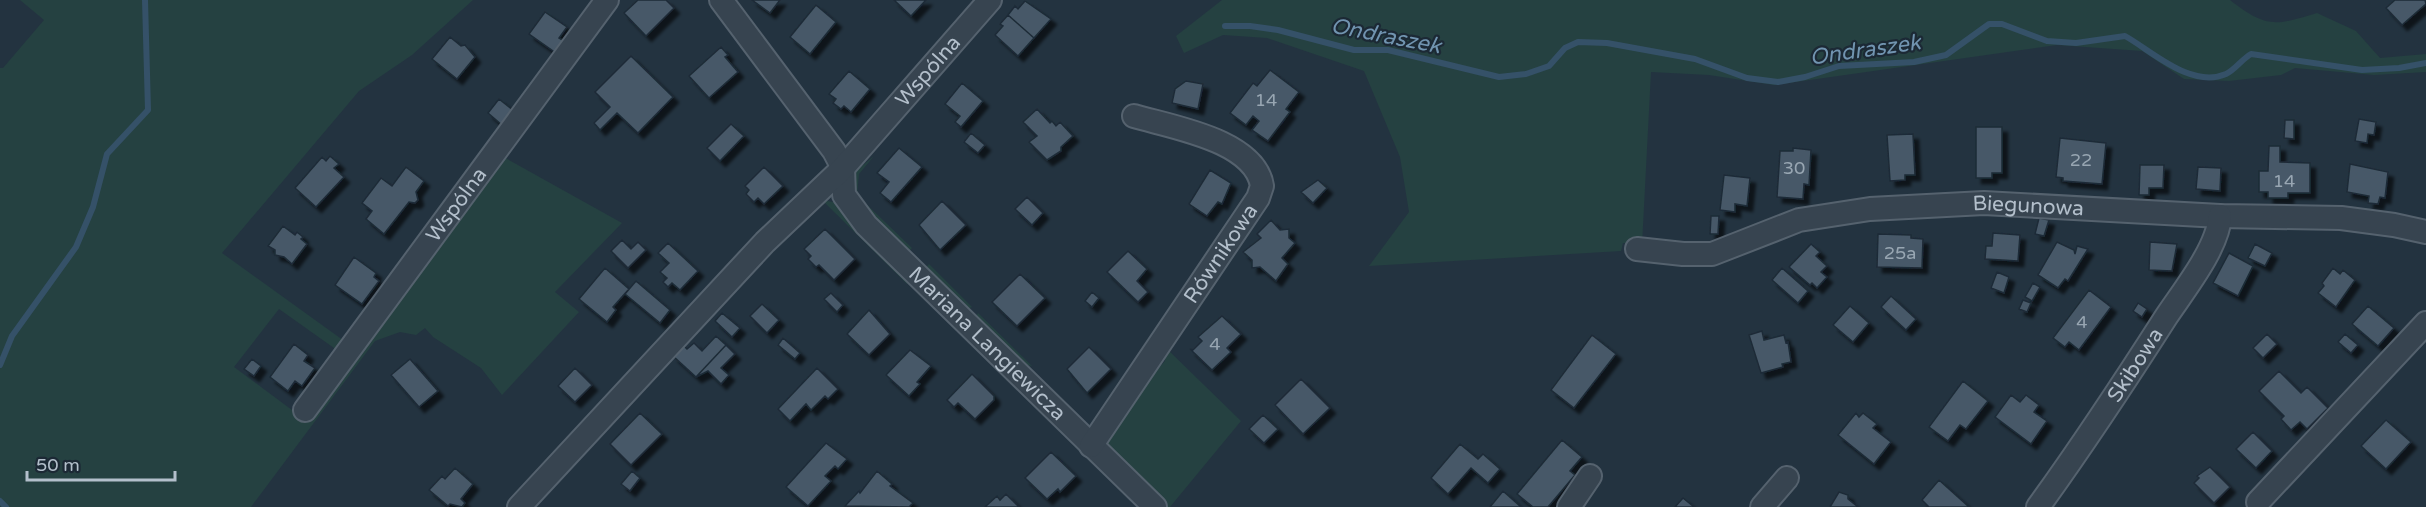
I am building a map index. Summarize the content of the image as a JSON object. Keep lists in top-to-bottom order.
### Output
{
  "streets": {
    "street": [
      "Wspólna",
      "Biegunowa",
      "Równikowa",
      "Mariana Langiewicza",
      "Skibowa"
    ]
  },
  "crossings": [
    ["Wspólna", "Mariana Langiewicza"],
    ["Biegunowa", "Skibowa"],
    ["Równikowa", "Mariana Langiewicza"]
  ],
  "water": ["Ondraszek"],
  "house_numbers": [
    "14",
    "22",
    "30",
    "14",
    "25a",
    "4",
    "4"
  ],
  "scale_bar": "50 m"
}
